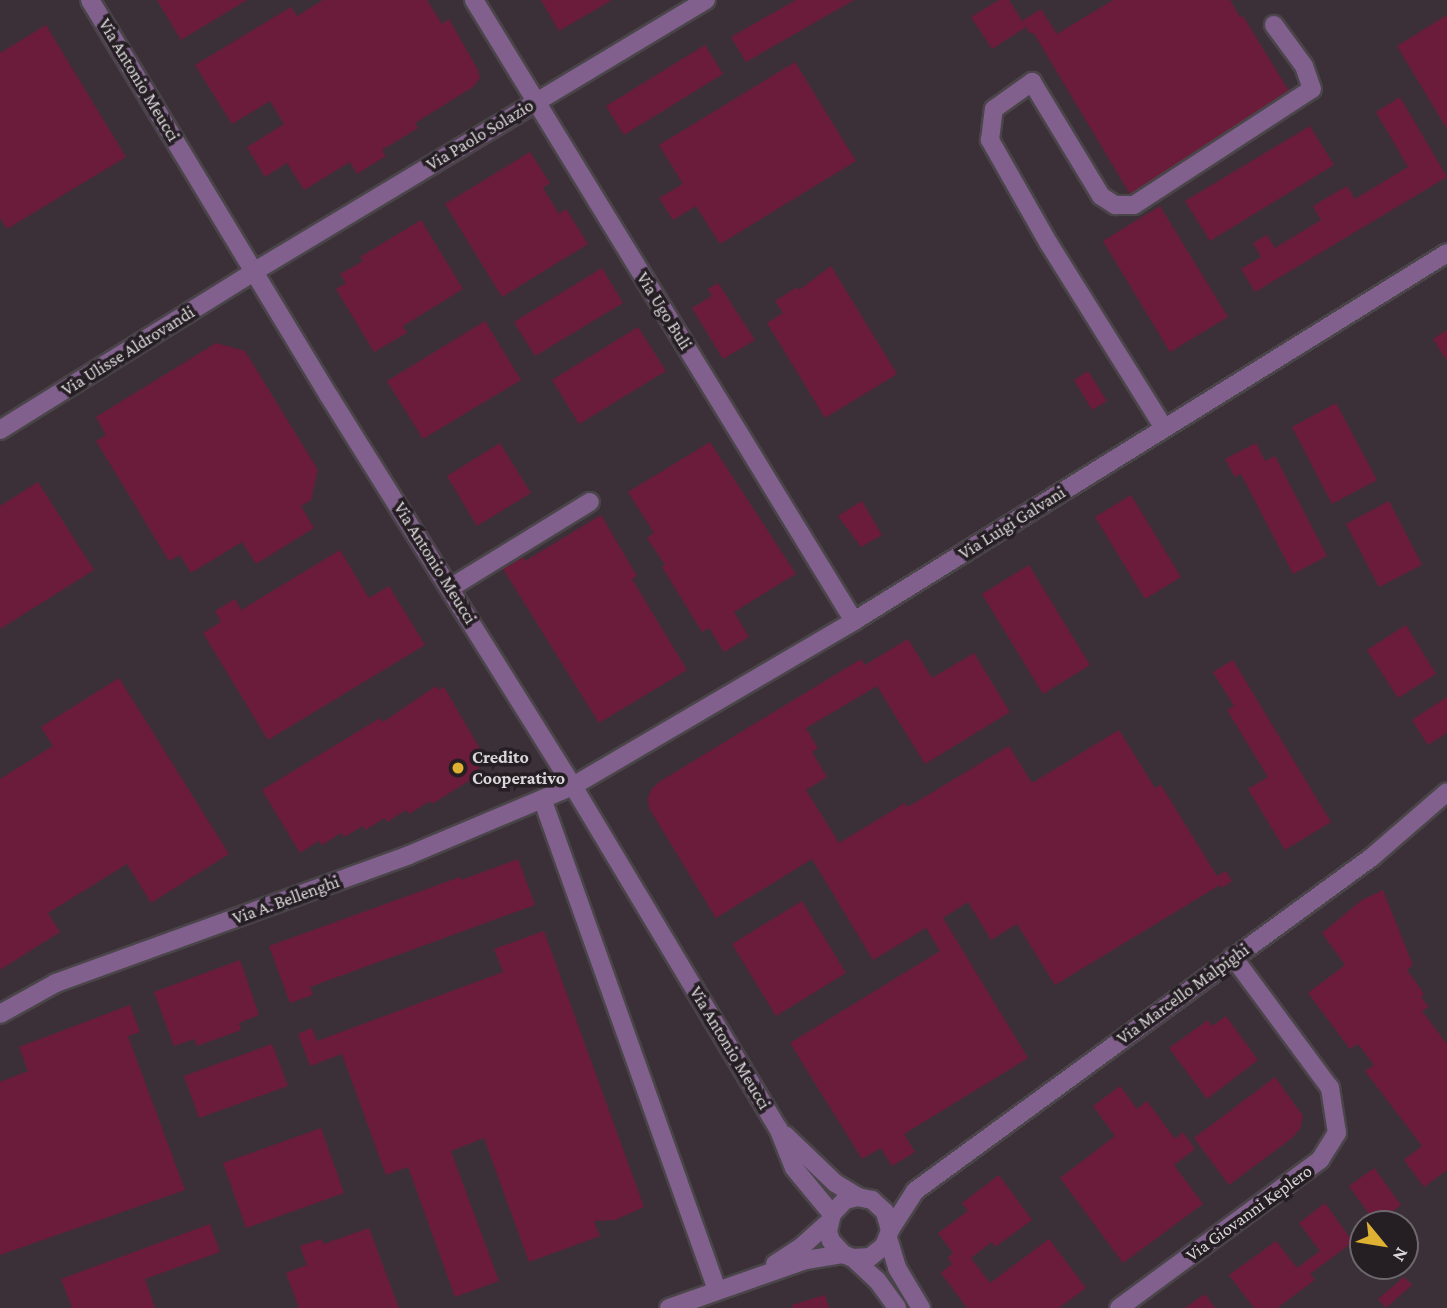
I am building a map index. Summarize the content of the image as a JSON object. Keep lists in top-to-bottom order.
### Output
{
  "streets": {
    "street": [
      "Via Antonio Meucci",
      "Via Paolo Solazio",
      "Via Ugo Buli",
      "Via Ulisse Aldrovandi",
      "Via Luigi Galvani",
      "Via A. Bellenghi",
      "Via Marcello Malpighi",
      "Via Giovanni Keplero"
    ]
  },
  "crossings": [
    ["Via Antonio Meucci", "Via Paolo Solazio"],
    ["Via Antonio Meucci", "Via Ulisse Aldrovandi"],
    ["Via Antonio Meucci", "Via Luigi Galvani"],
    ["Via Antonio Meucci", "Via A. Bellenghi"],
    ["Via Antonio Meucci", "Via Marcello Malpighi"],
    ["Via Paolo Solazio", "Via Ugo Buli"],
    ["Via Paolo Solazio", "Via Ulisse Aldrovandi"],
    ["Via Ugo Buli", "Via Luigi Galvani"],
    ["Via Luigi Galvani", "Via A. Bellenghi"],
    ["Via Marcello Malpighi", "Via Giovanni Keplero"]
  ],
  "places": ["Credito Cooperativo"],
  "north": "bottom right"
}
